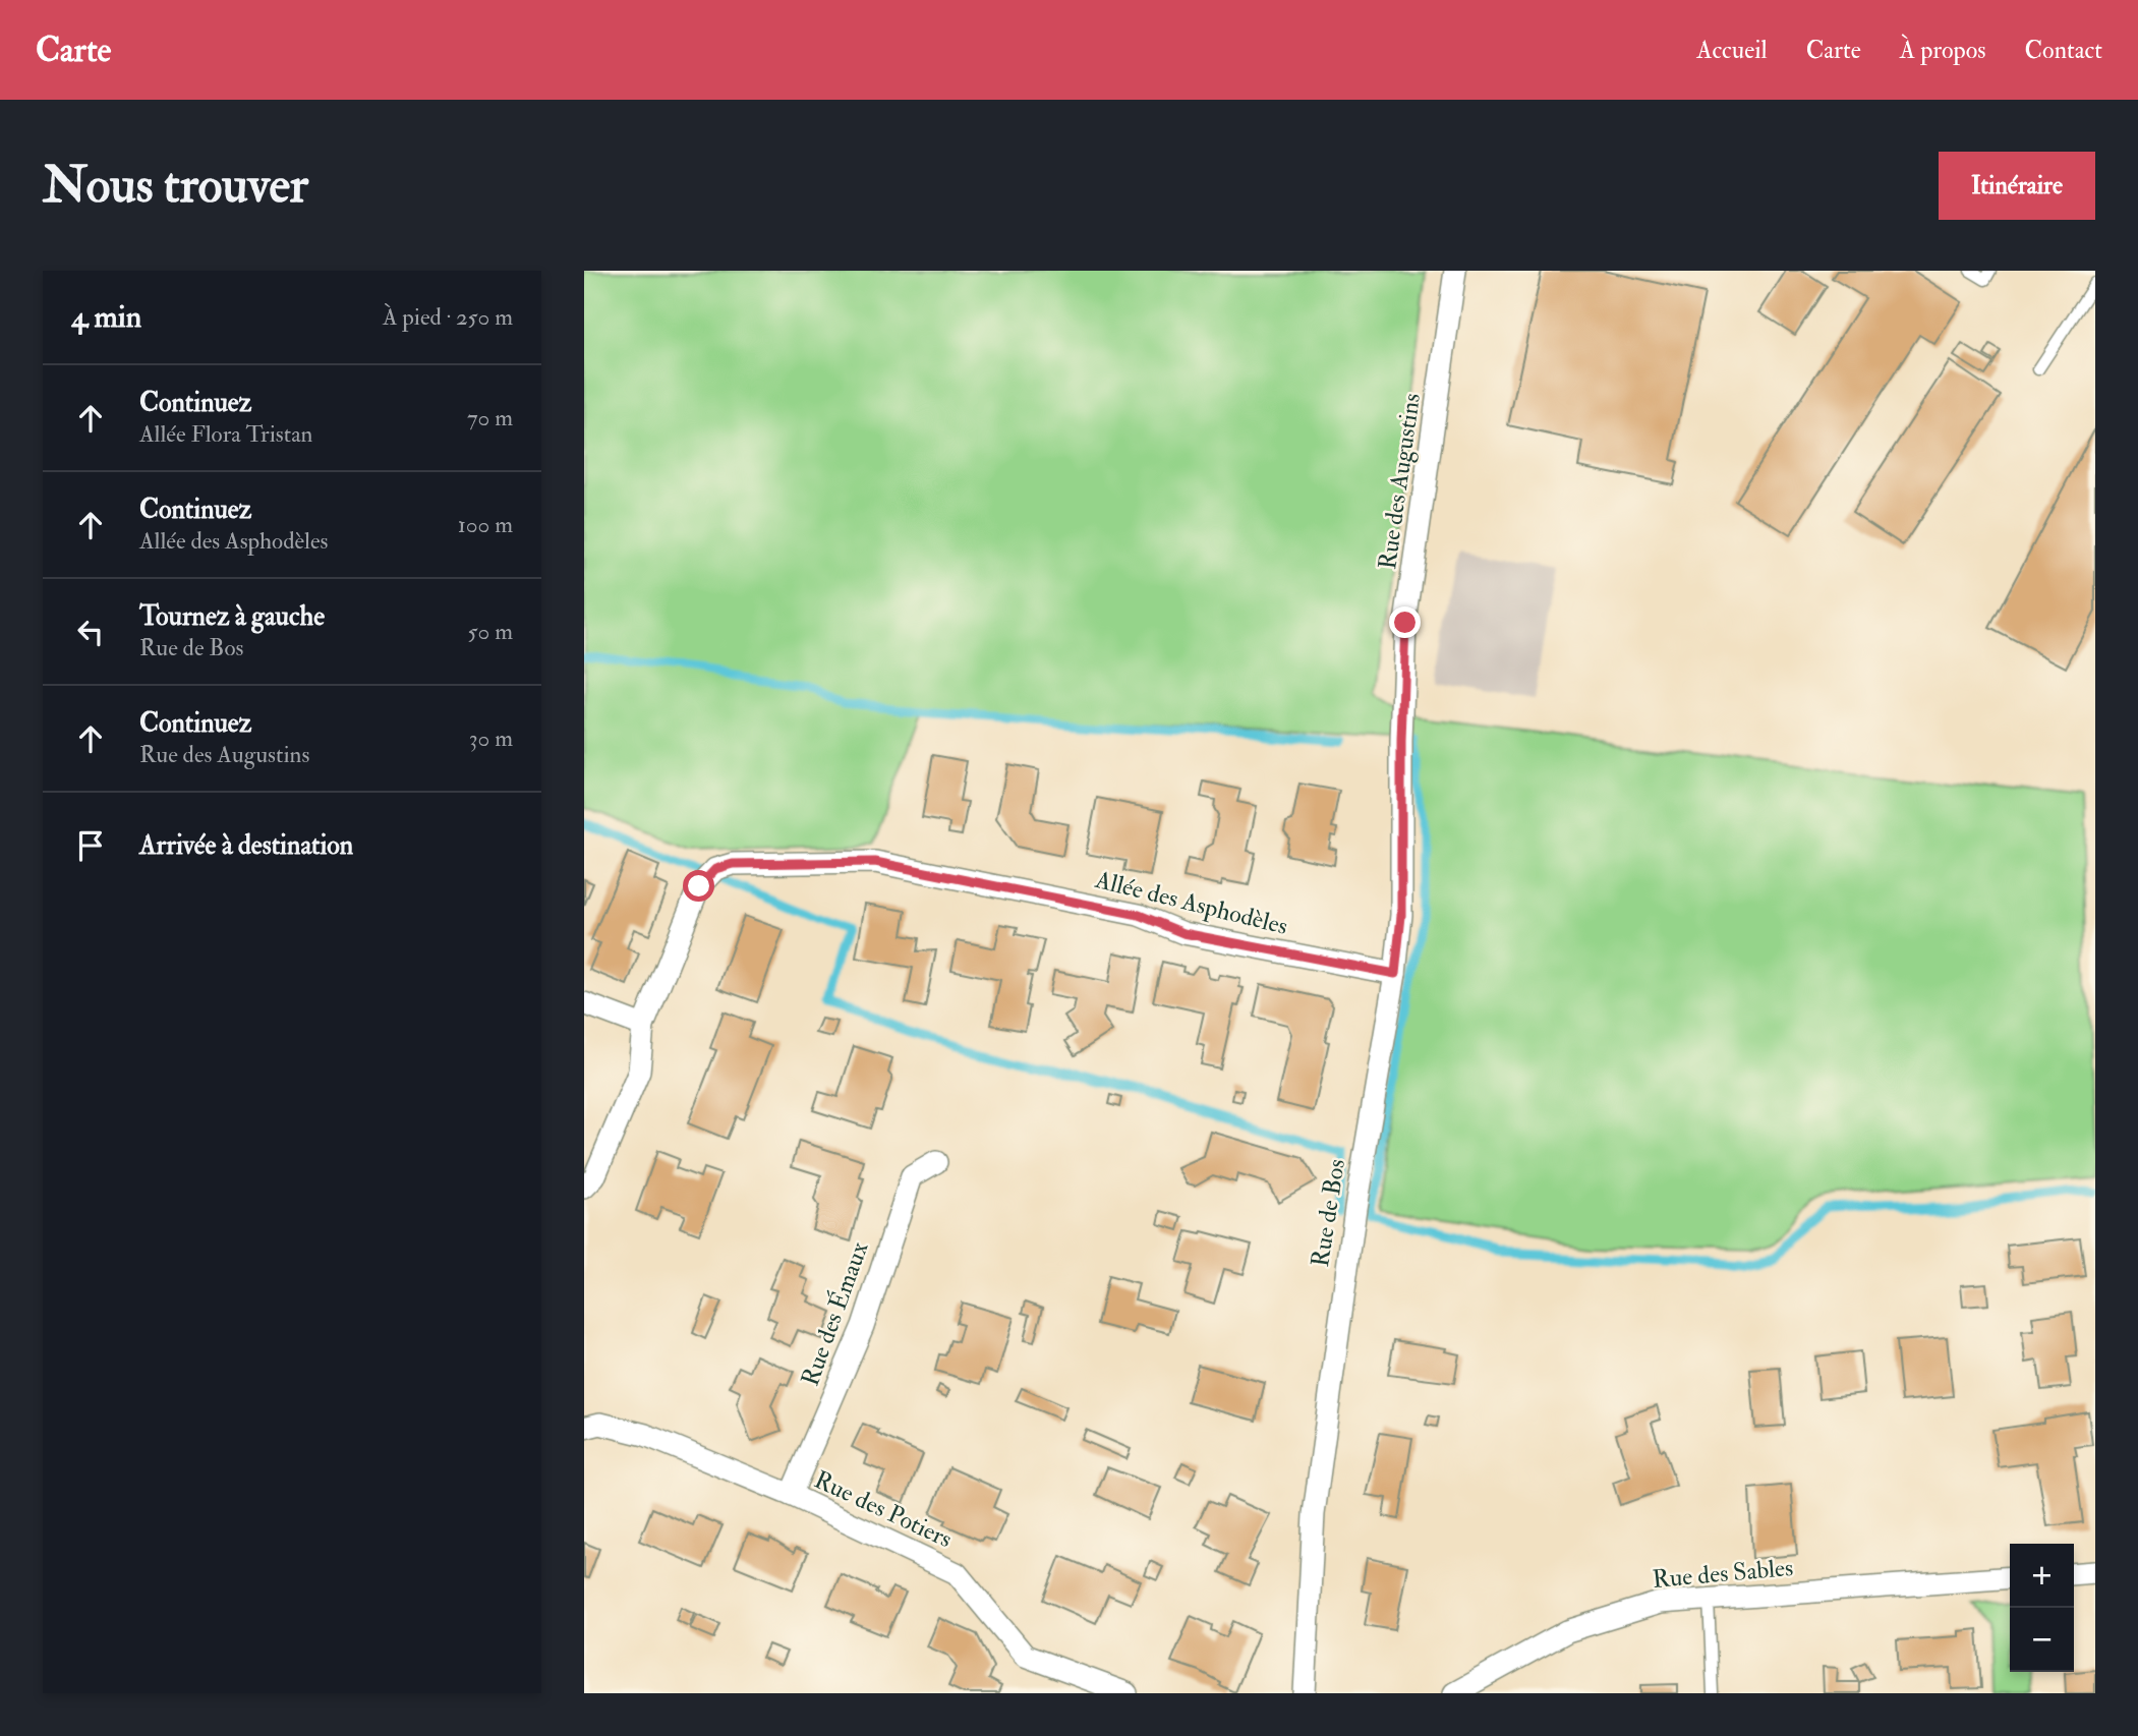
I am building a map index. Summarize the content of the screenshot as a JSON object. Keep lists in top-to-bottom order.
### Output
{
  "streets": {
    "street": [
      "Rue des Augustins",
      "Allée des Asphodèles",
      "Rue de Bos",
      "Rue des Émaux",
      "Rue des Potiers",
      "Rue des Sables"
    ]
  },
  "crossings": [
    ["Rue des Augustins", "Rue de Bos"],
    ["Allée des Asphodèles", "Rue de Bos"],
    ["Rue des Émaux", "Rue des Potiers"]
  ],
  "page": {
    "header": "Carte",
    "nav": [
      "Accueil",
      "Carte",
      "À propos",
      "Contact"
    ],
    "buttons": "Itinéraire",
    "title": "Nous trouver",
    "heading": ["4 min", "À pied · 250 m"],
    "list": [
      ["Continuez", "Allée Flora Tristan", "70 m"],
      ["Continuez", "Allée des Asphodèles", "100 m"],
      ["Tournez à gauche", "Rue de Bos", "50 m"],
      ["Continuez", "Rue des Augustins", "30 m"],
      "Arrivée à destination"
    ],
    "map_buttons": ["+", "−"]
  }
}
